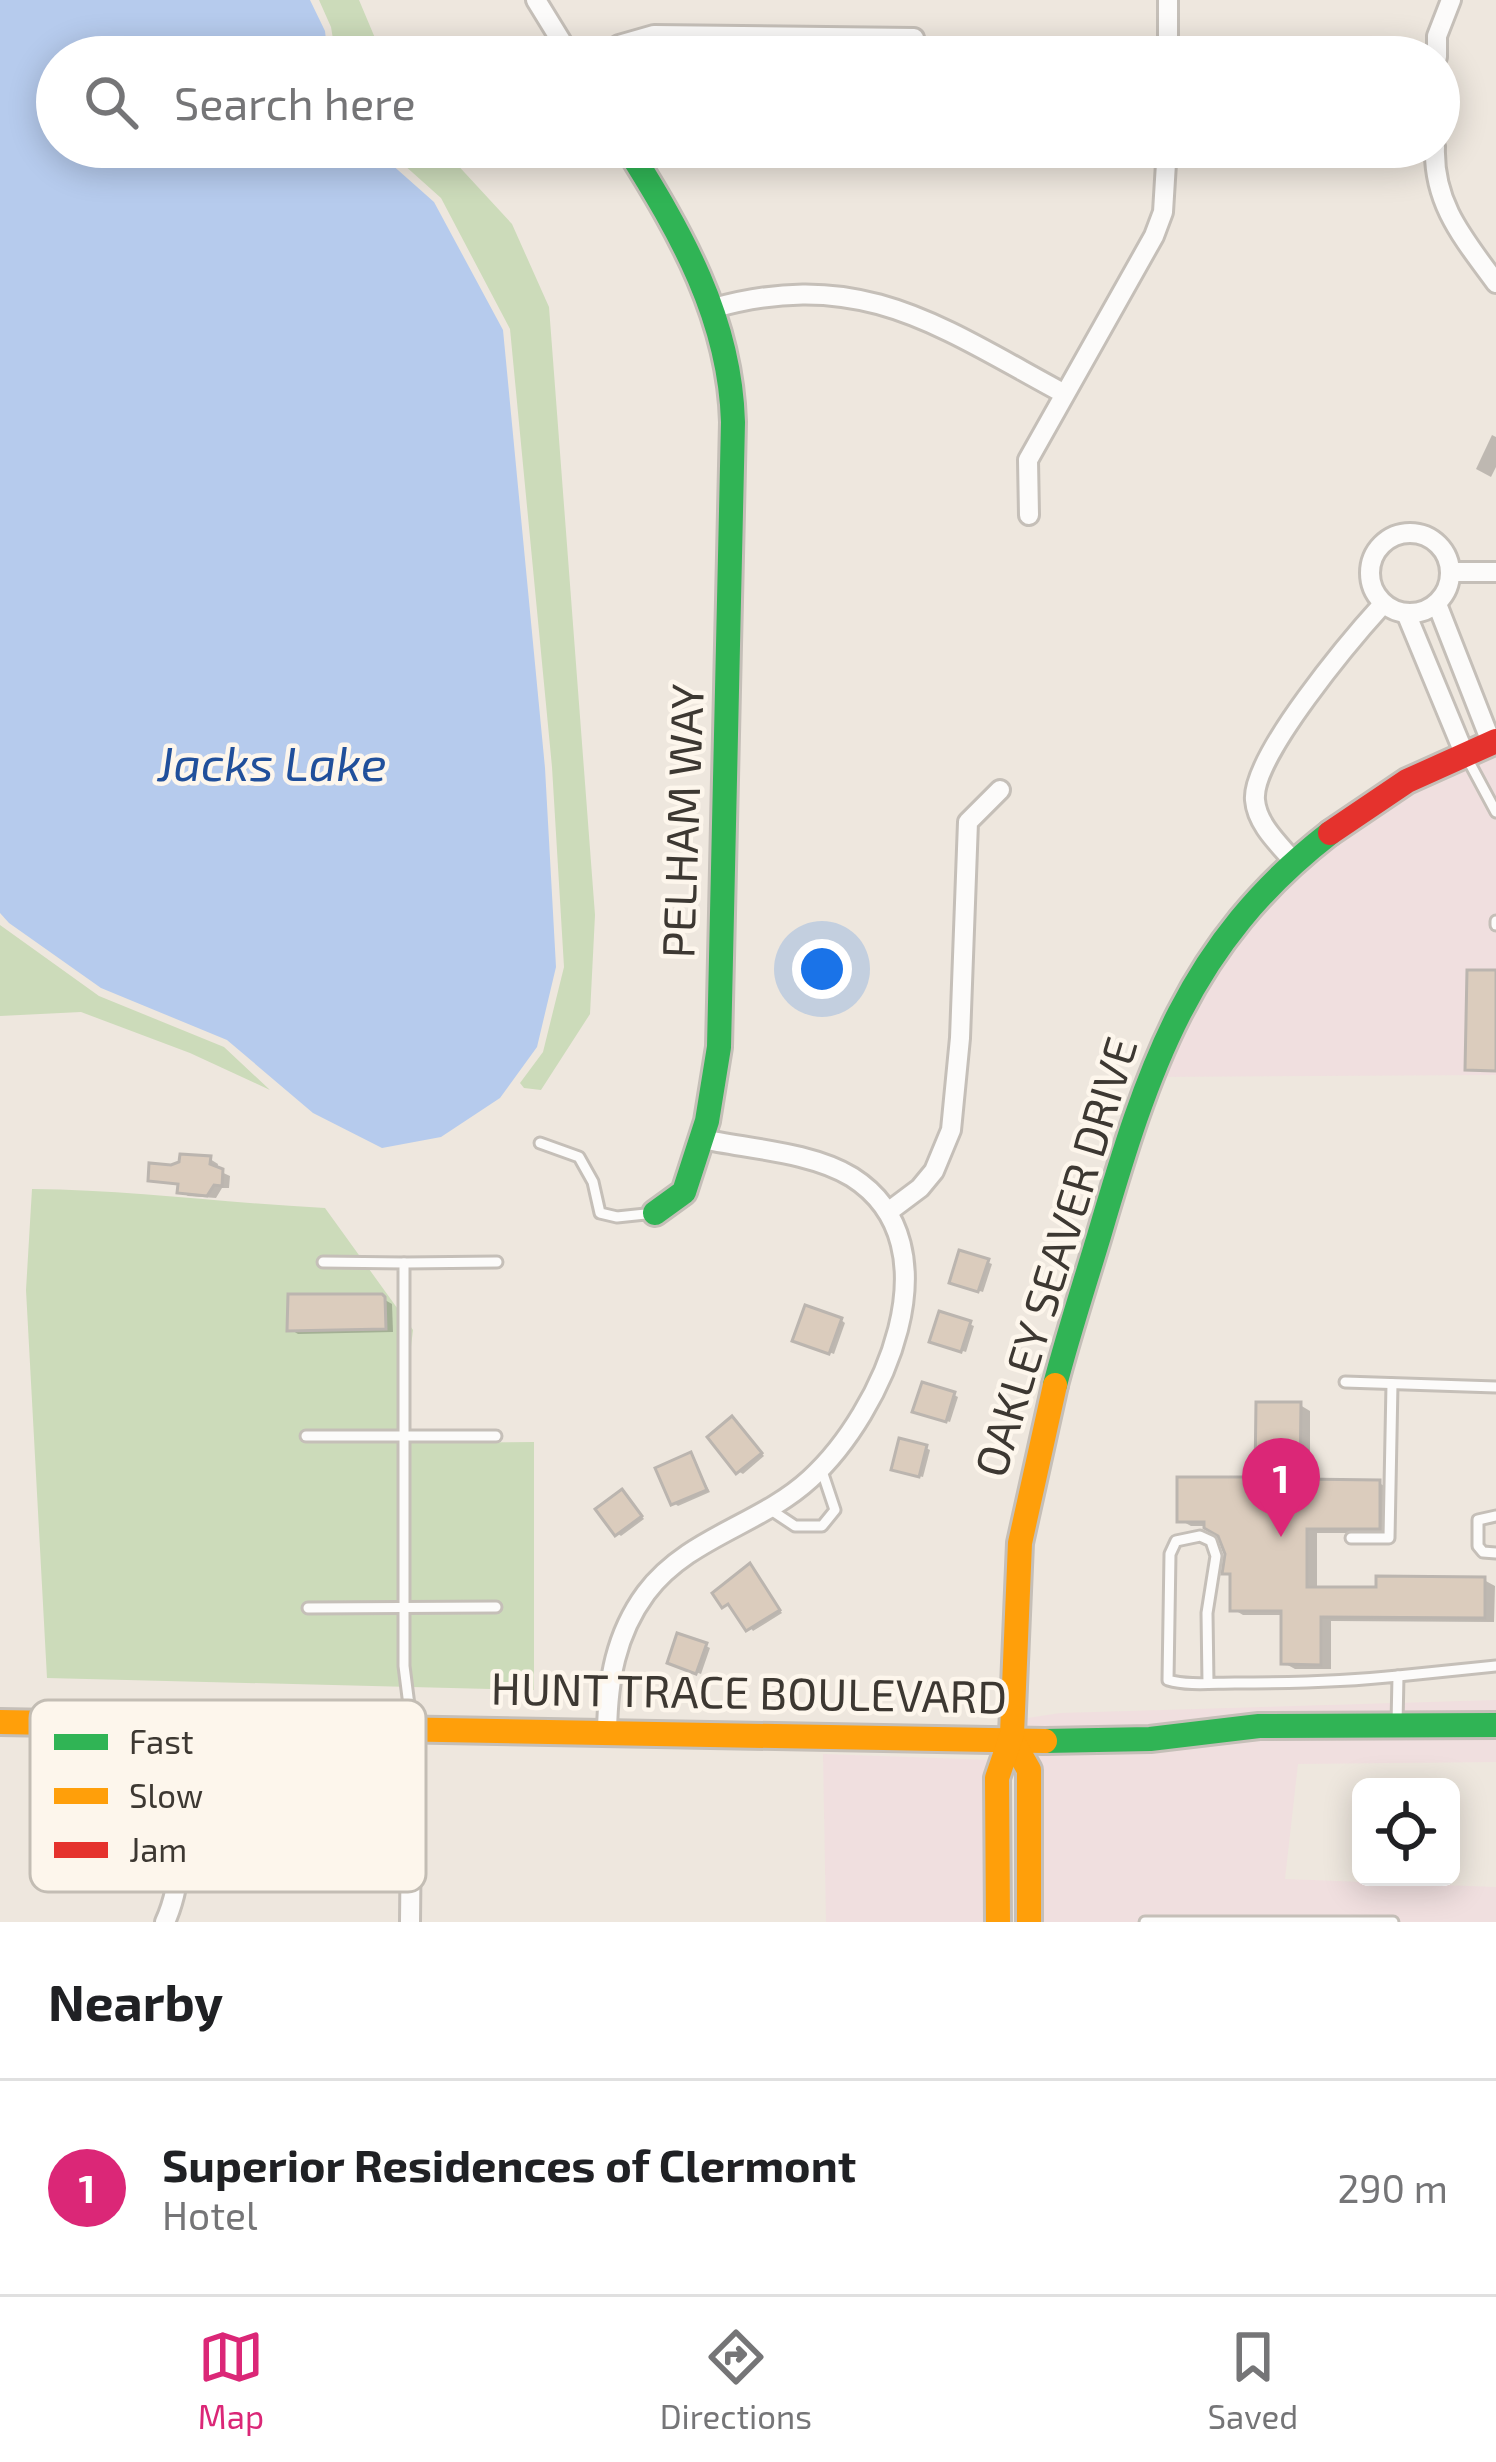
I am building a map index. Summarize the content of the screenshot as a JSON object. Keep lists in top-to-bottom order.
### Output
{
  "streets": {
    "street": ["PELHAM WAY", "OAKLEY SEAVER DRIVE", "HUNT TRACE BOULEVARD"]
  },
  "crossings": [
    ["OAKLEY SEAVER DRIVE", "HUNT TRACE BOULEVARD"]
  ],
  "water": ["Jacks Lake"],
  "legend": ["Fast", "Slow", "Jam"],
  "page": {
    "search": "Search here",
    "pins": "1",
    "heading": "Nearby",
    "list": [
      {
        "mark": "1",
        "name": "Superior Residences of Clermont",
        "note": "Hotel",
        "value": "290 m"
      }
    ],
    "nav": ["Map", "Directions", "Saved"]
  }
}
